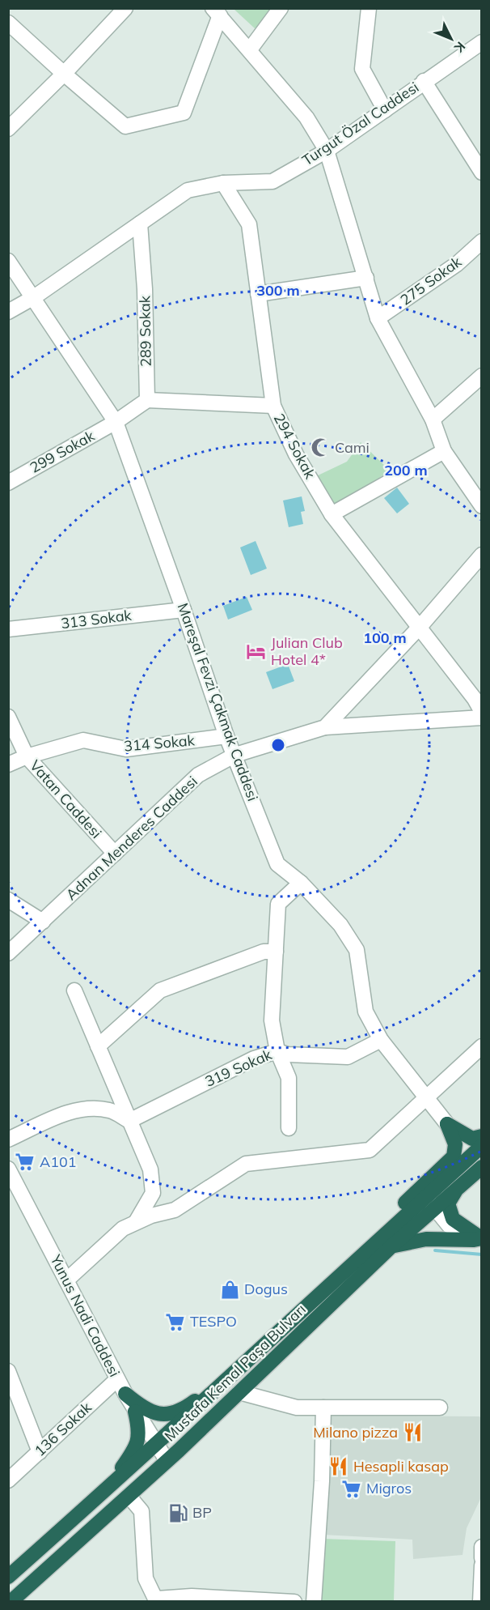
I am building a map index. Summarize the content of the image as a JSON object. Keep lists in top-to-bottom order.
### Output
{
  "streets": {
    "highway": ["Mustafa Kemal Paşa Bulvarı"],
    "street": [
      "Turgut Özal Caddesi",
      "275 Sokak",
      "289 Sokak",
      "294 Sokak",
      "299 Sokak",
      "313 Sokak",
      "Mareşal Fevzi Çakmak Caddesi",
      "314 Sokak",
      "Vatan Caddesi",
      "Adnan Menderes Caddesi",
      "319 Sokak",
      "Yunus Nadi Caddesi",
      "136 Sokak"
    ]
  },
  "crossings": [
    ["Turgut Özal Caddesi", "289 Sokak"],
    ["Turgut Özal Caddesi", "294 Sokak"],
    ["Turgut Özal Caddesi", "Mareşal Fevzi Çakmak Caddesi"],
    ["294 Sokak", "Adnan Menderes Caddesi"],
    ["299 Sokak", "Mareşal Fevzi Çakmak Caddesi"],
    ["313 Sokak", "Mareşal Fevzi Çakmak Caddesi"],
    ["Mareşal Fevzi Çakmak Caddesi", "314 Sokak"],
    ["Mareşal Fevzi Çakmak Caddesi", "Adnan Menderes Caddesi"],
    ["Mareşal Fevzi Çakmak Caddesi", "319 Sokak"],
    ["314 Sokak", "Vatan Caddesi"],
    ["Vatan Caddesi", "Adnan Menderes Caddesi"],
    ["Yunus Nadi Caddesi", "Mustafa Kemal Paşa Bulvarı"],
    ["Yunus Nadi Caddesi", "136 Sokak"]
  ],
  "places": {
    "mosque": ["Cami"],
    "hotel": ["Julian Club Hotel 4*"],
    "supermarket": ["A101", "TESPO", "Migros"],
    "shop": ["Dogus"],
    "restaurant": ["Milano pizza", "Hesapli kasap"],
    "fuel station": ["BP"]
  },
  "north": "bottom right",
  "rings": ["300 m", "200 m", "100 m"]
}
